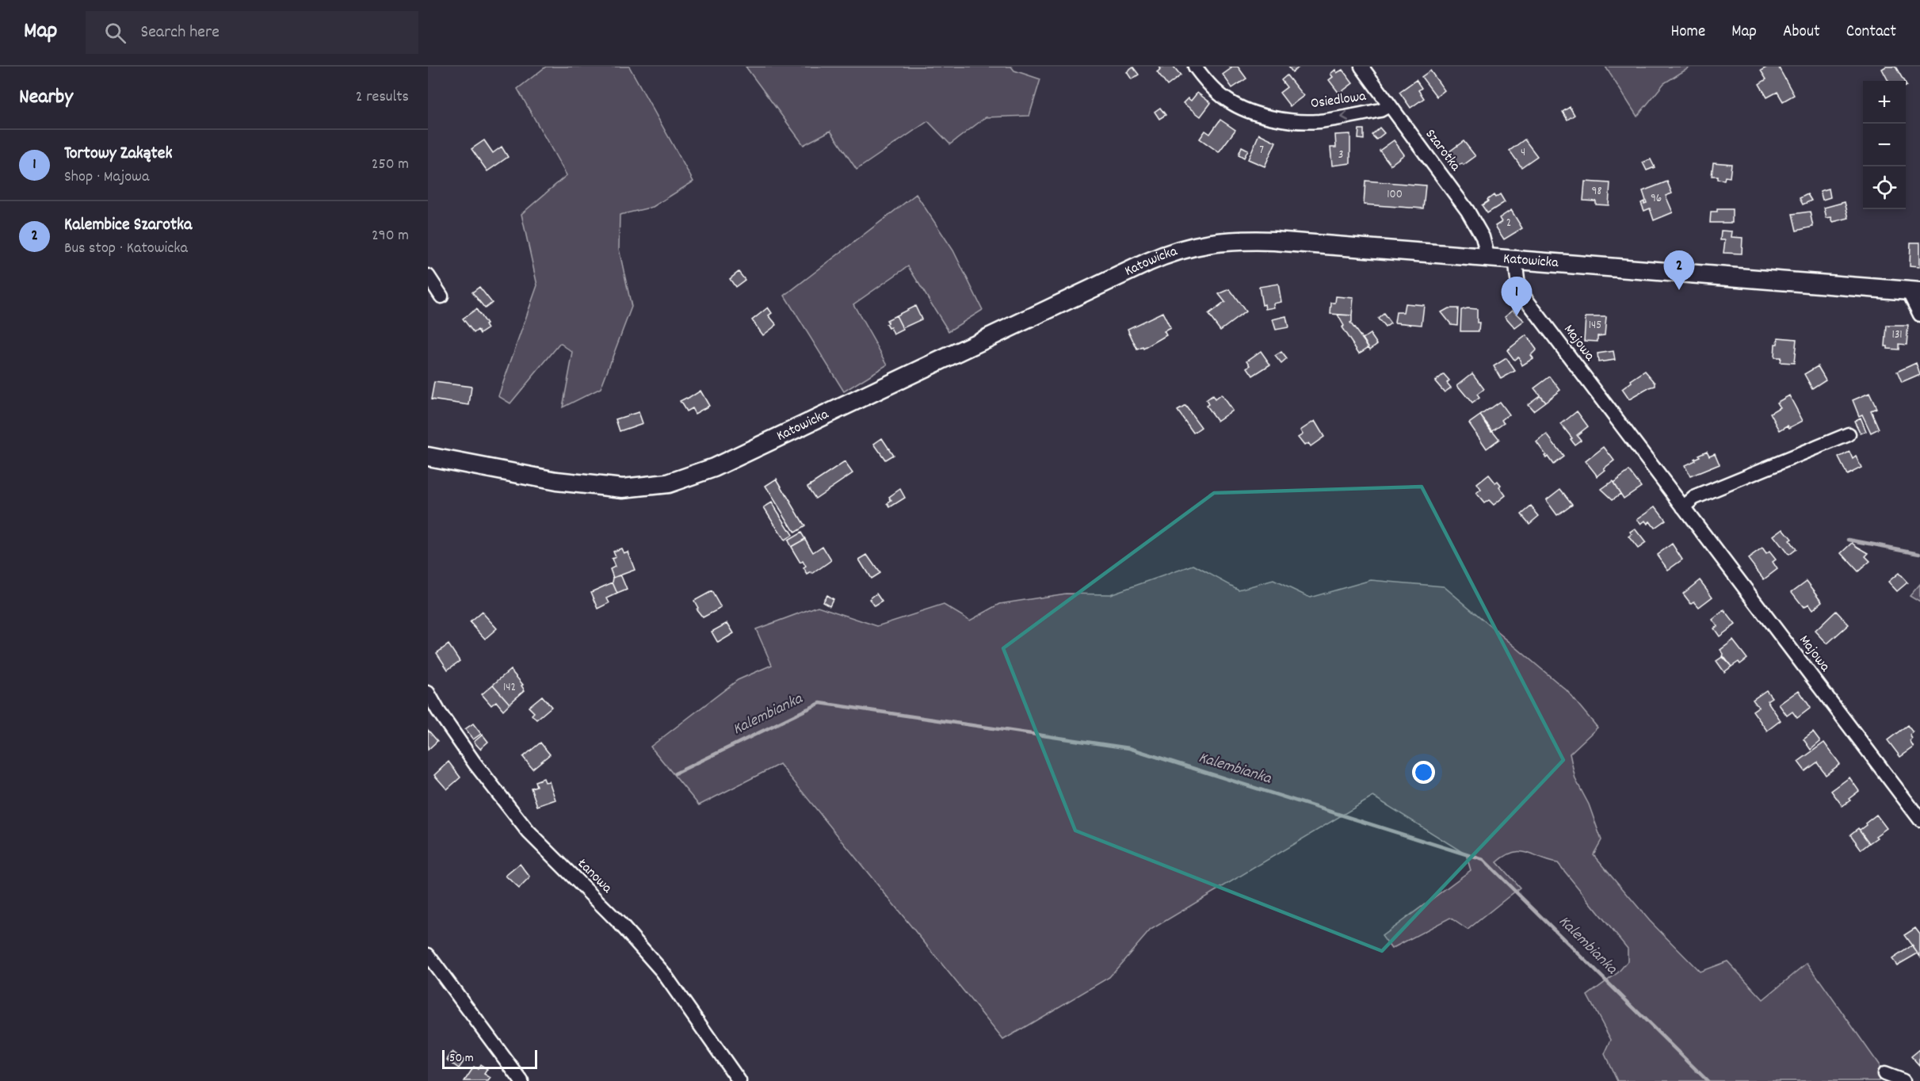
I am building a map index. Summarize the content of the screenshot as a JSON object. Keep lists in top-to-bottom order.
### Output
{
  "streets": {
    "main road": ["Katowicka"],
    "street": [
      "Osiedlowa",
      "Szarotka",
      "Majowa",
      "Łanowa"
    ]
  },
  "crossings": [
    ["Osiedlowa", "Szarotka"],
    ["Szarotka", "Katowicka"],
    ["Katowicka", "Majowa"]
  ],
  "one_way": ["Osiedlowa"],
  "water": ["Kalembianka"],
  "house_numbers": [
    "7",
    "4",
    "3",
    "98",
    "100",
    "96",
    "2",
    "145",
    "131",
    "142"
  ],
  "scale_bar": "50 m",
  "page": {
    "header": "Map",
    "search": "Search here",
    "nav": [
      "Home",
      "Map",
      "About",
      "Contact"
    ],
    "heading": ["Nearby", "2 results"],
    "map_buttons": ["+", "−"],
    "list": [
      {
        "mark": "1",
        "name": "Tortowy Zakątek",
        "note": "Shop · Majowa",
        "value": "250 m"
      },
      {
        "mark": "2",
        "name": "Kalembice Szarotka",
        "note": "Bus stop · Katowicka",
        "value": "290 m"
      }
    ],
    "pins": ["2", "1"],
    "scale": "50 m"
  }
}
